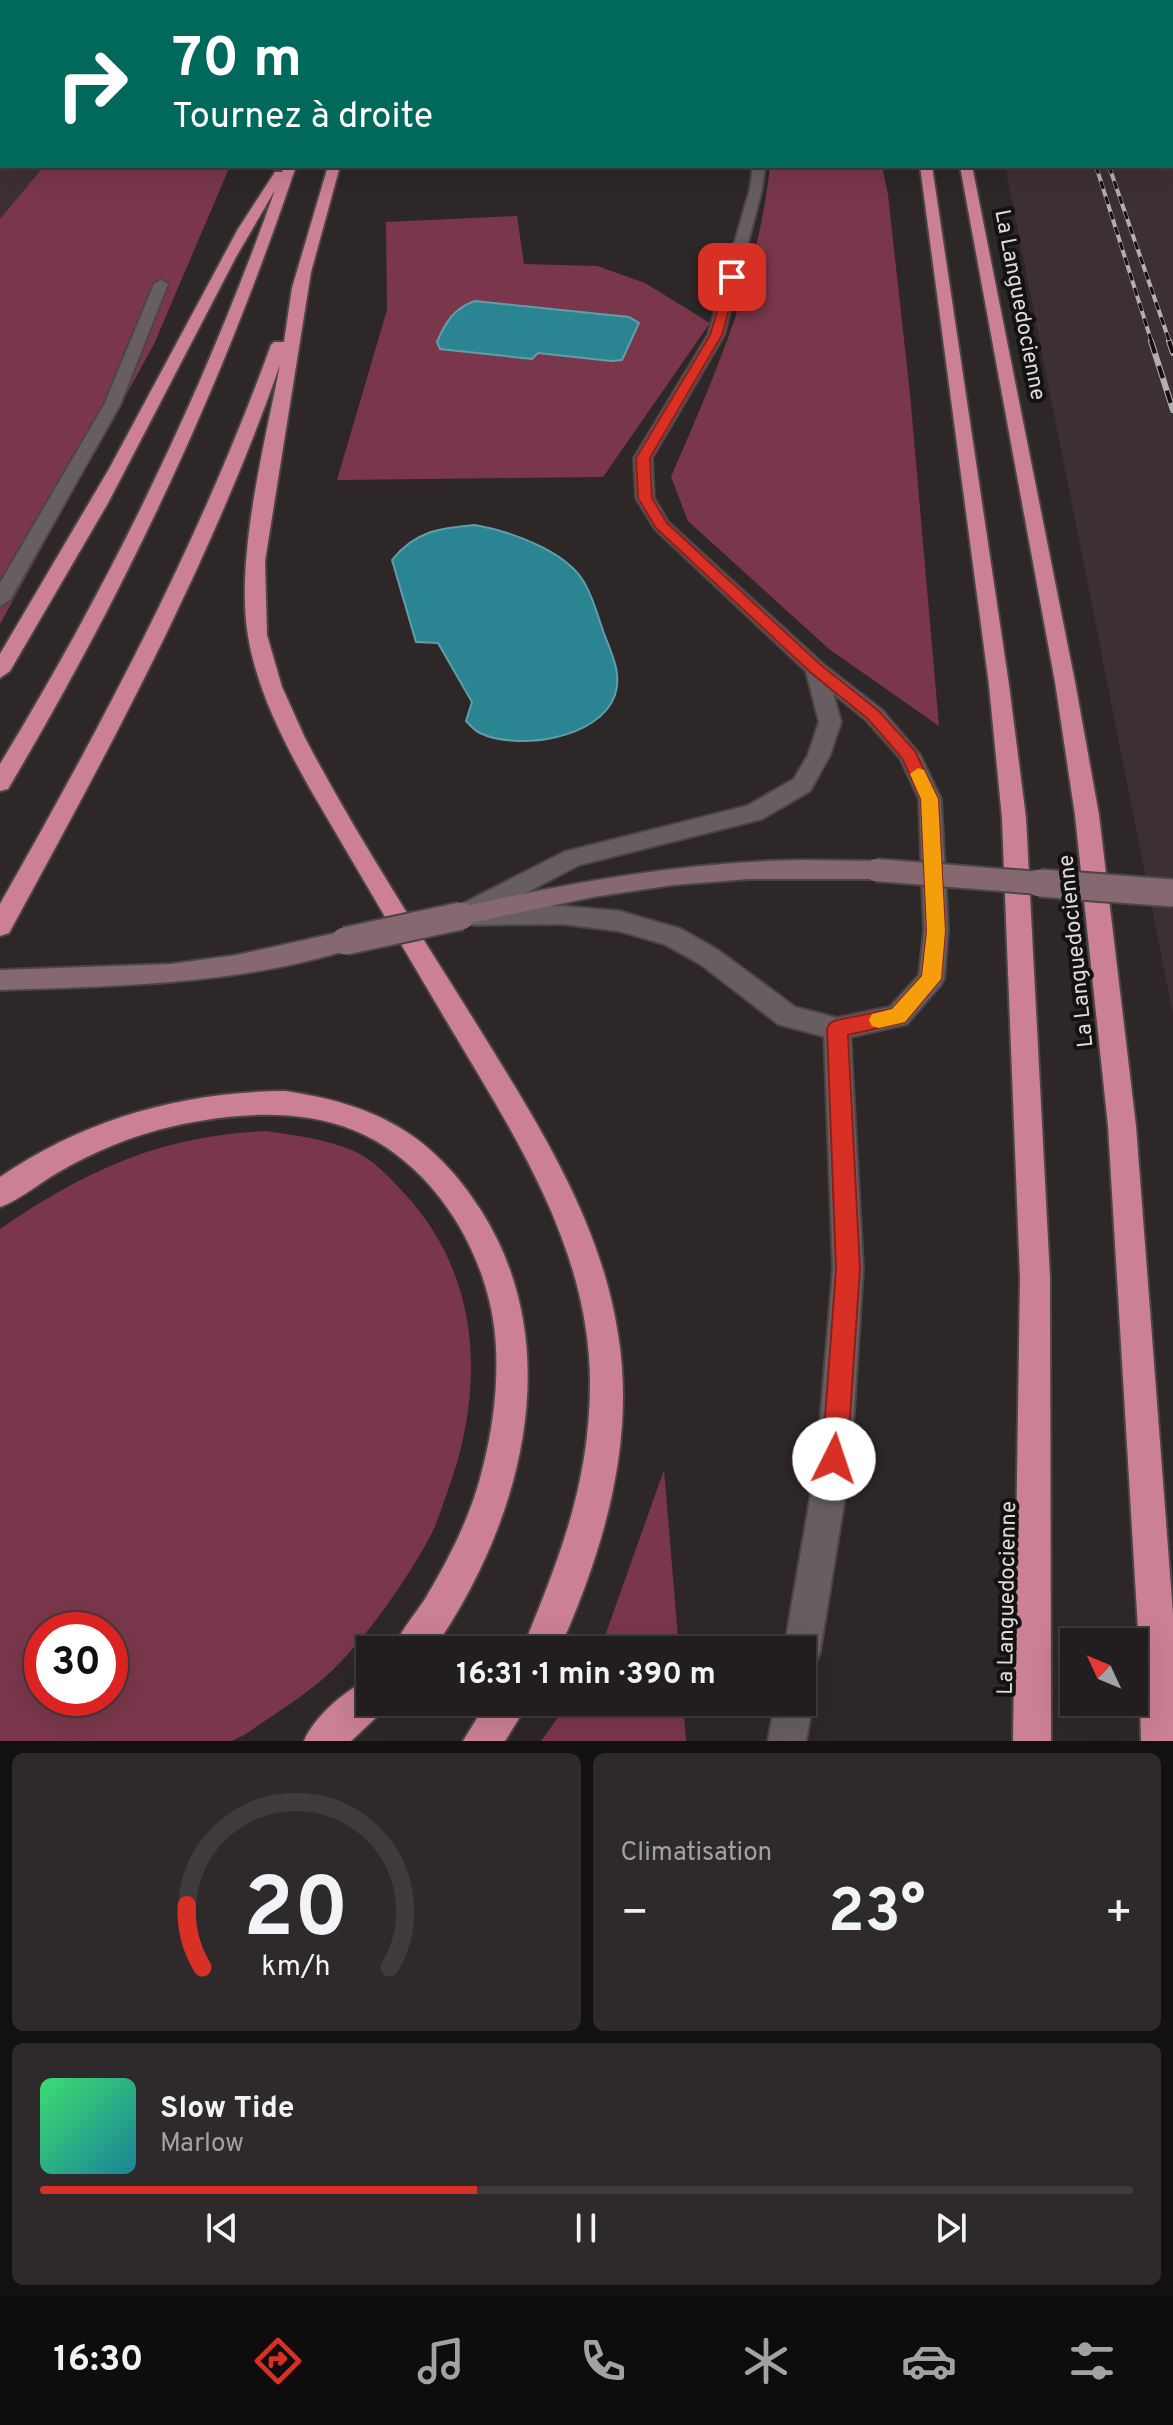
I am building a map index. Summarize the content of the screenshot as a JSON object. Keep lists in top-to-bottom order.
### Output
{
  "streets": {
    "highway": ["La Languedocienne"]
  },
  "north": "top left",
  "page": {
    "turn": ["70 m", "Tournez à droite"],
    "limit": "30",
    "trip": "16:31 · 1 min · 390 m",
    "tile": "Climatisation",
    "heat": ["−", "23°", "+"],
    "song": ["Slow Tide", "Marlow"],
    "tabs": "16:30",
    "gauge": ["20", "km/h"]
  }
}
